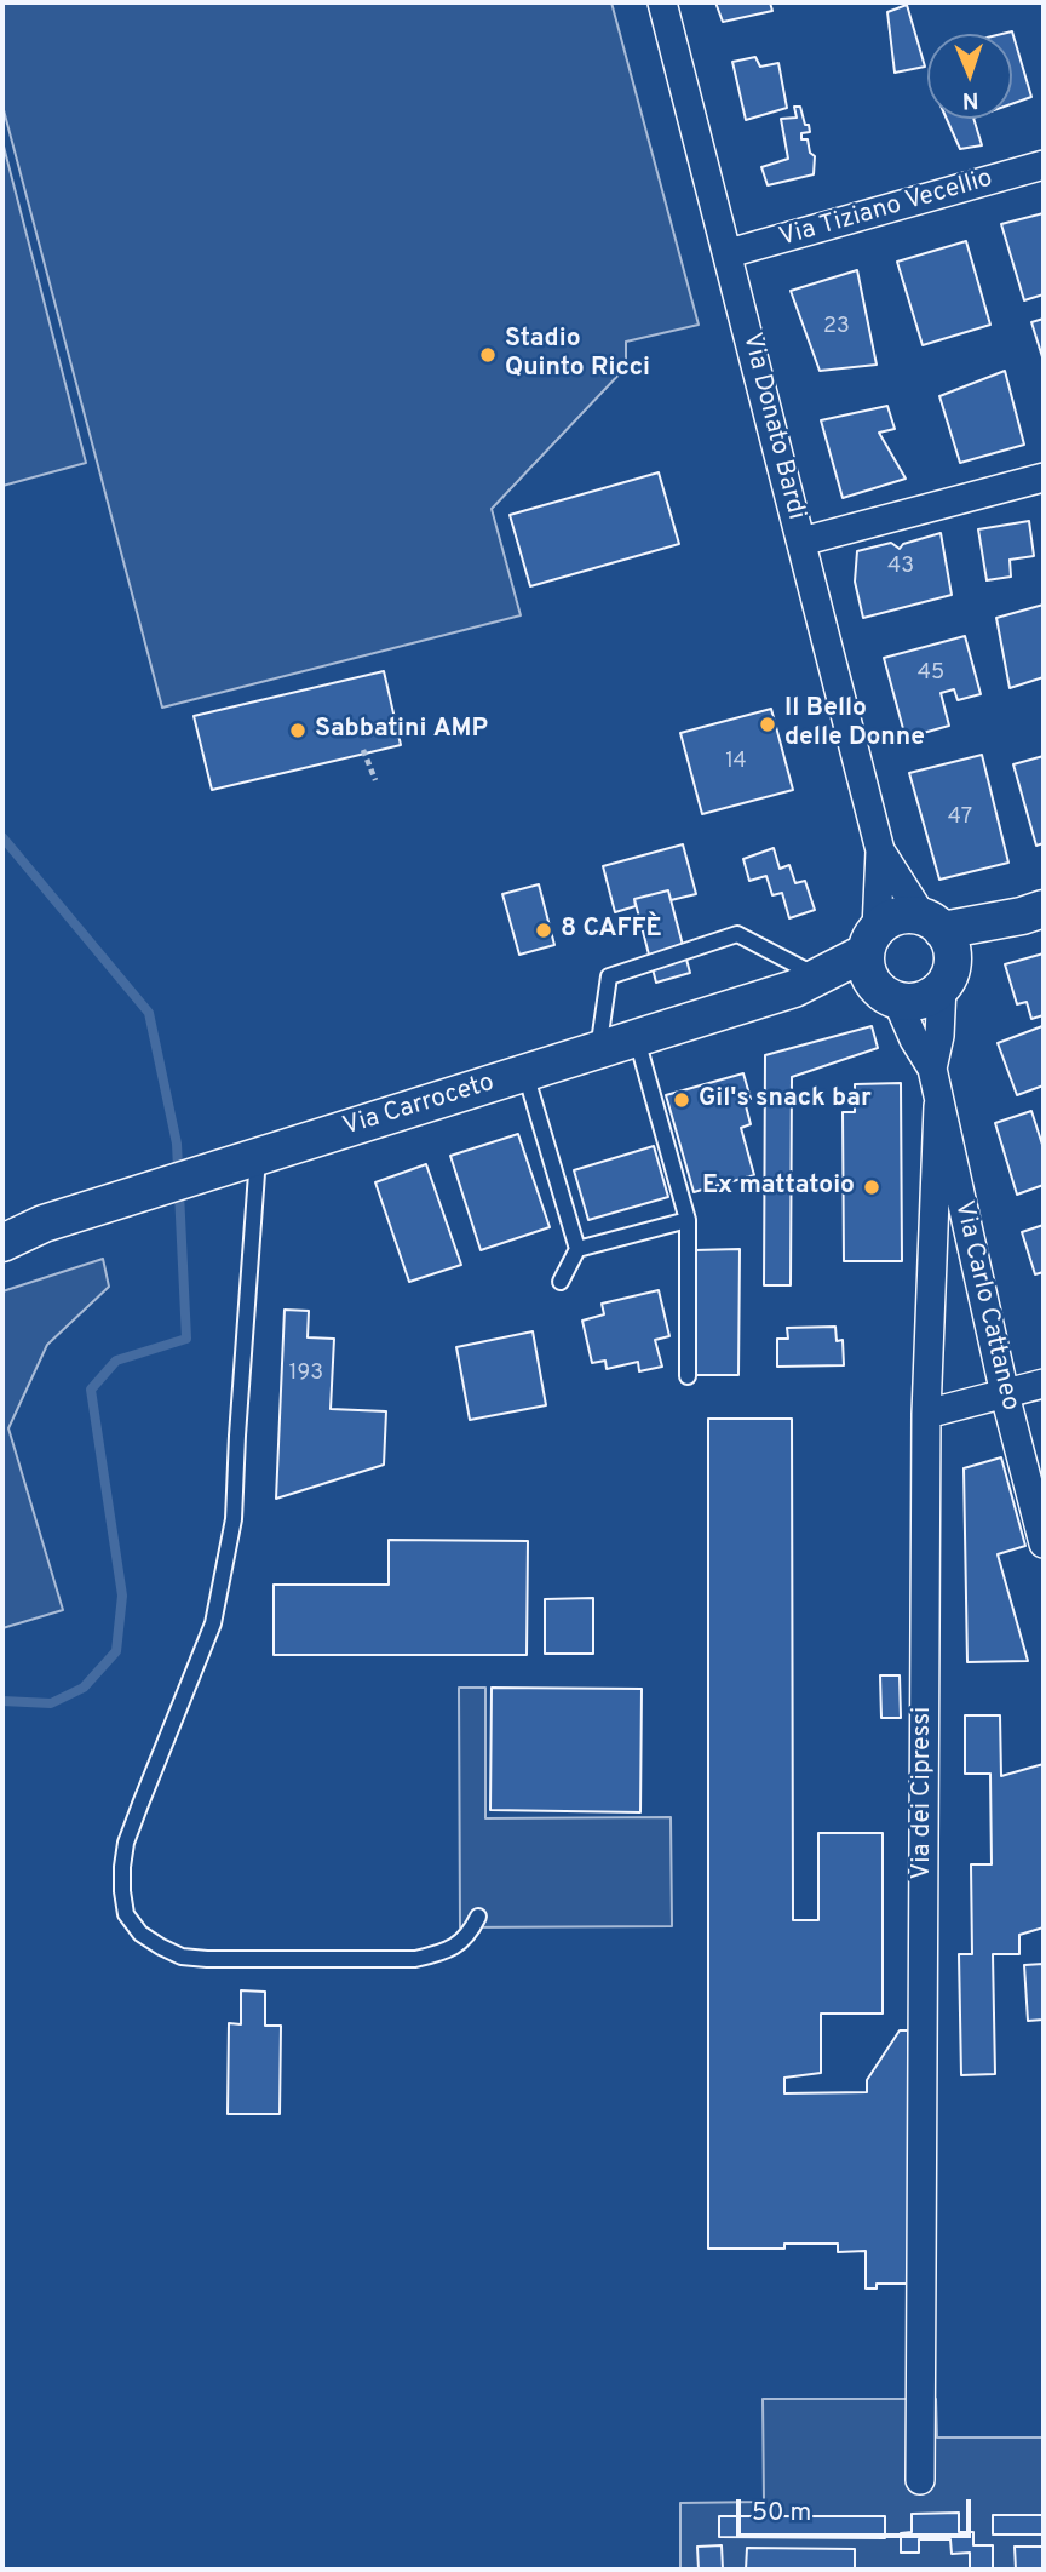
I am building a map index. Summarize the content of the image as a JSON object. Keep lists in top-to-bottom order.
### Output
{
  "streets": {
    "street": [
      "Via Tiziano Vecellio",
      "Via Donato Bardi",
      "Via Carroceto",
      "Via Carlo Cattaneo",
      "Via dei Cipressi"
    ]
  },
  "crossings": [
    ["Via Tiziano Vecellio", "Via Donato Bardi"],
    ["Via Donato Bardi", "Via Carroceto"],
    ["Via Donato Bardi", "Via Carlo Cattaneo"],
    ["Via Carroceto", "Via Carlo Cattaneo"],
    ["Via Carlo Cattaneo", "Via dei Cipressi"]
  ],
  "places": [
    "Stadio Quinto Ricci",
    "Il Bello delle Donne",
    "Sabbatini AMP",
    "8 CAFFÈ",
    "Gil's snack bar",
    "Ex mattatoio"
  ],
  "house_numbers": [
    "23",
    "43",
    "45",
    "14",
    "47",
    "193"
  ],
  "scale_bar": "50 m",
  "north": "bottom"
}
